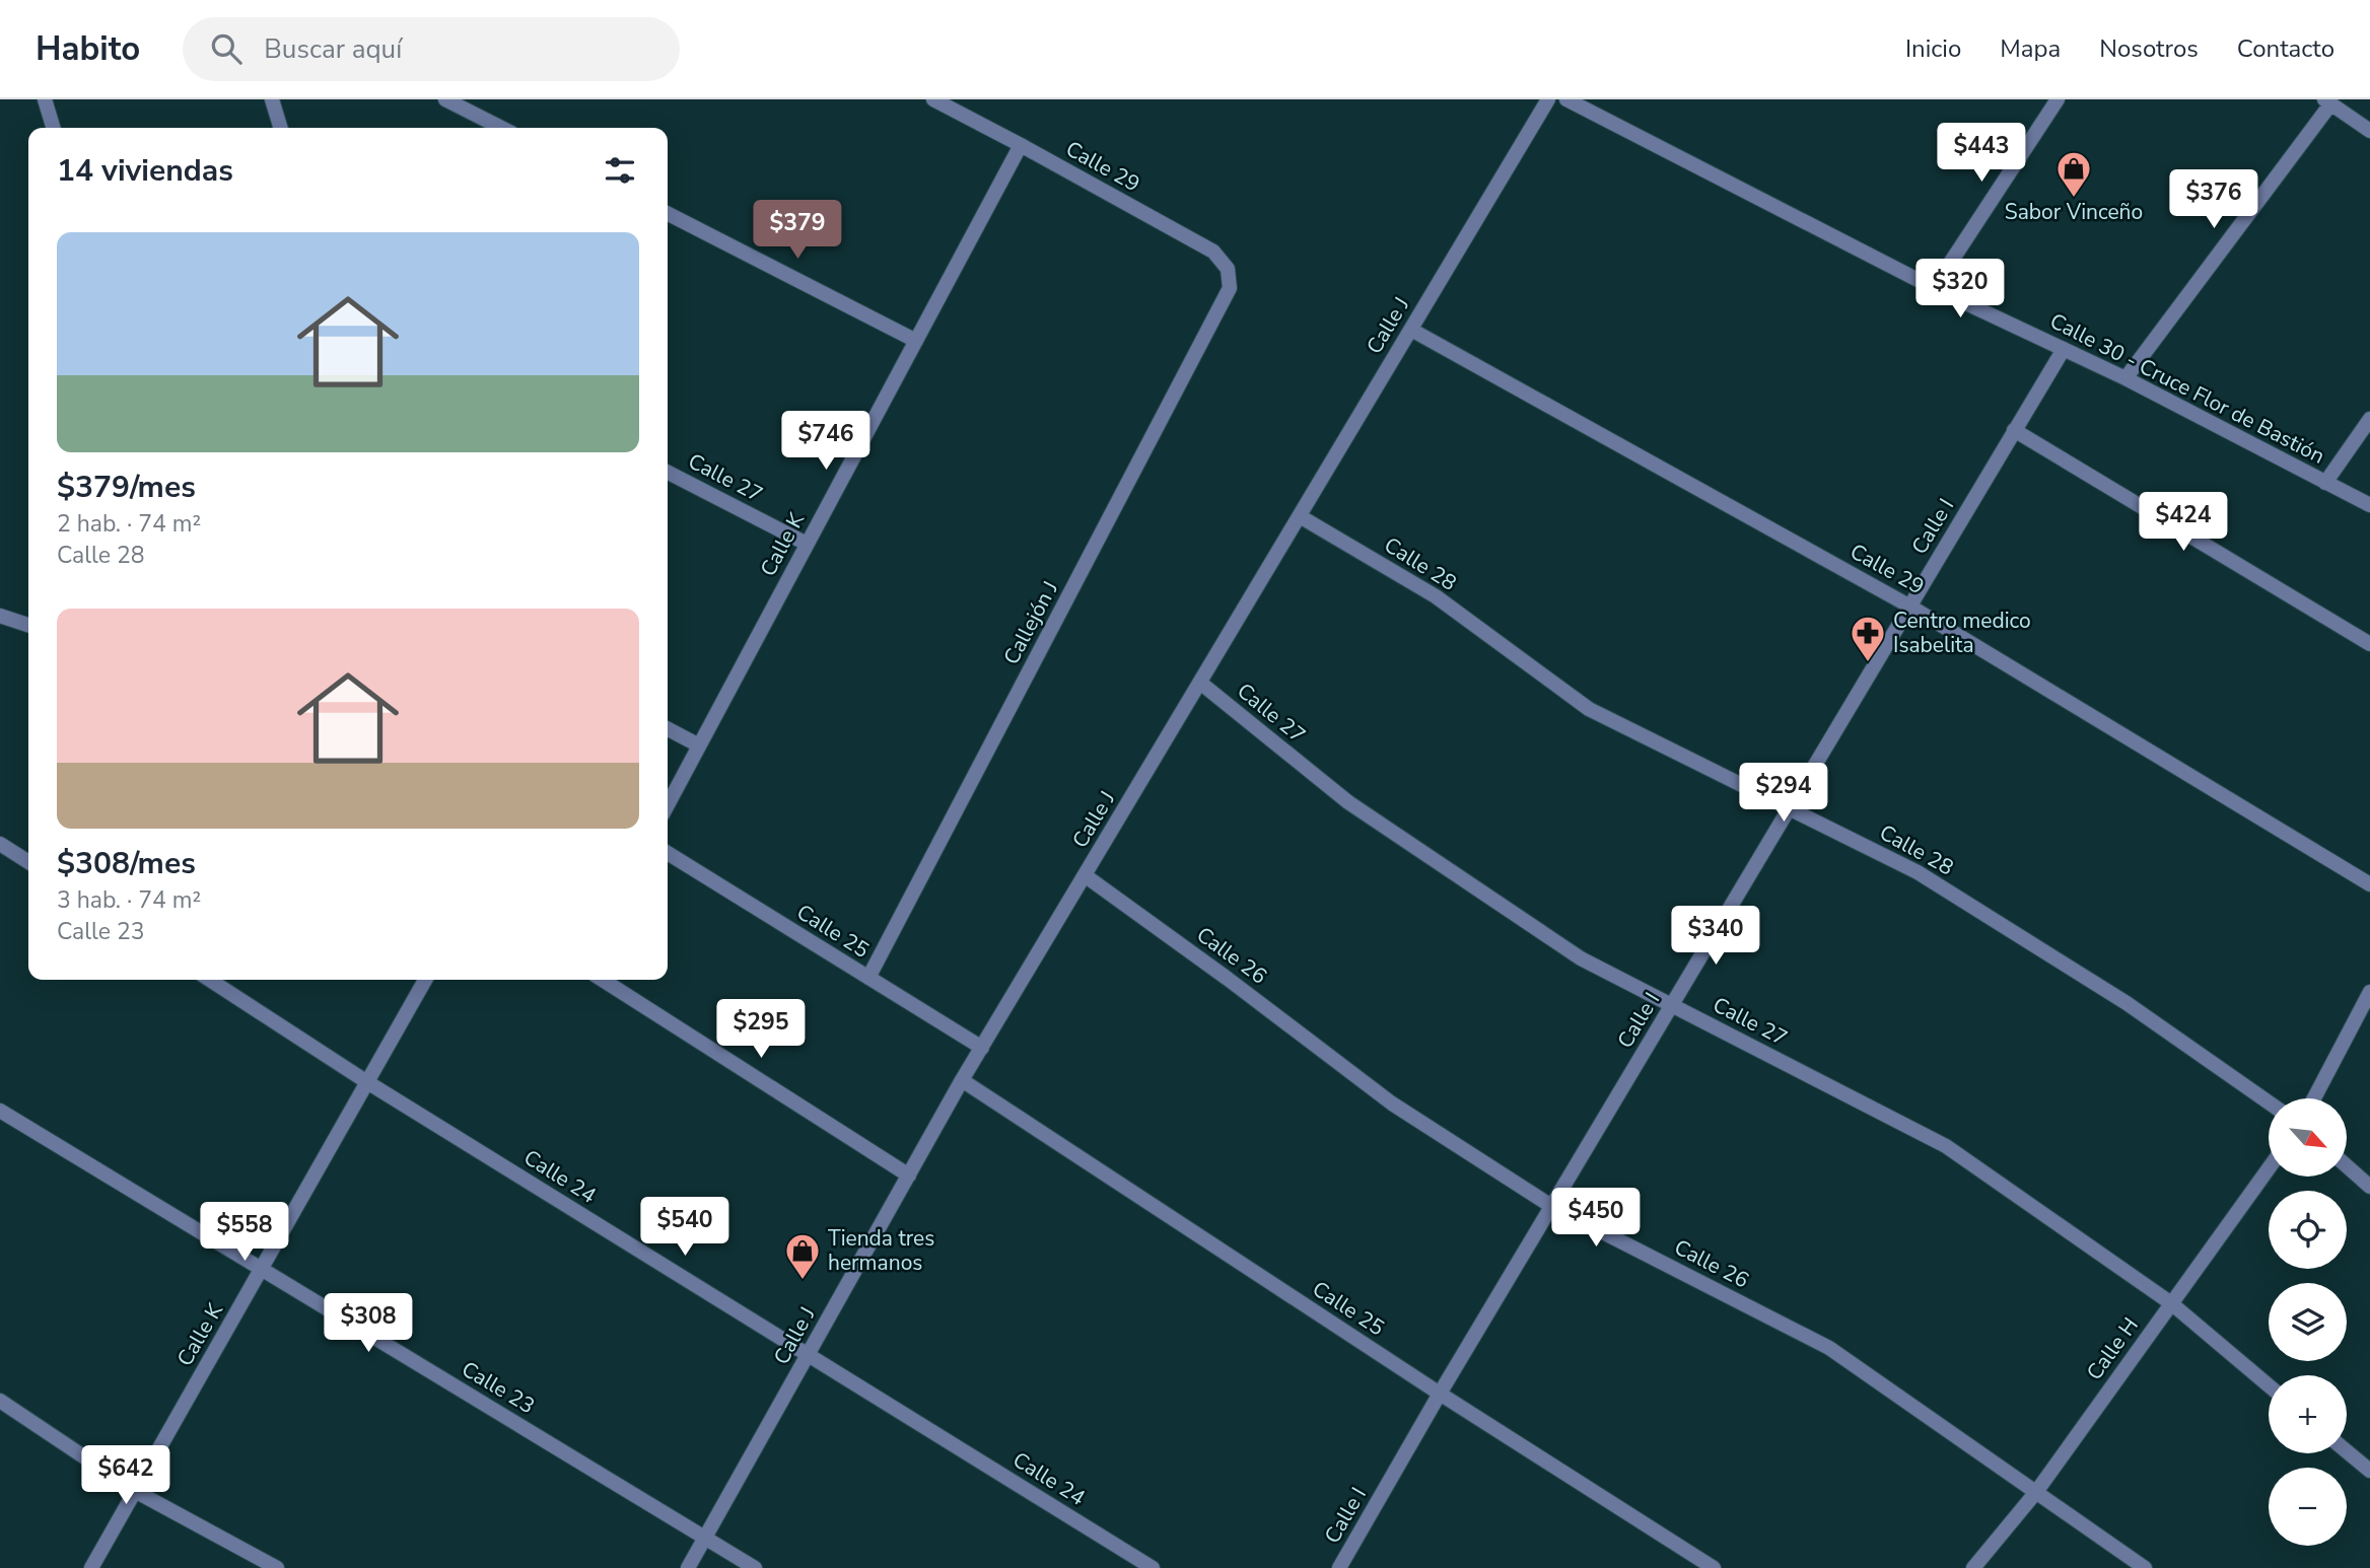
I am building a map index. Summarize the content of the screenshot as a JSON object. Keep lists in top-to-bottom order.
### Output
{
  "streets": {
    "street": [
      "Calle 29",
      "Calle J",
      "Calle 30 - Cruce Flor de Bastión",
      "Calle 27",
      "Calle I",
      "Calle K",
      "Calle 28",
      "Callejón J",
      "Calle 25",
      "Calle 26",
      "Calle 24",
      "Calle H",
      "Calle 23"
    ]
  },
  "crossings": [
    ["Calle 29", "Calle J"],
    ["Calle 29", "Calle I"],
    ["Calle 29", "Calle K"],
    ["Calle 29", "Callejón J"],
    ["Calle J", "Calle 27"],
    ["Calle J", "Calle 28"],
    ["Calle J", "Calle 25"],
    ["Calle J", "Calle 26"],
    ["Calle J", "Calle 24"],
    ["Calle J", "Calle 23"],
    ["Calle 30 - Cruce Flor de Bastión", "Calle I"],
    ["Calle 27", "Calle I"],
    ["Calle 27", "Calle K"],
    ["Calle 27", "Calle H"],
    ["Calle I", "Calle 28"],
    ["Calle I", "Calle 25"],
    ["Calle I", "Calle 26"],
    ["Calle K", "Calle 24"],
    ["Calle K", "Calle 23"],
    ["Callejón J", "Calle 25"],
    ["Calle 26", "Calle H"]
  ],
  "places": {
    "shop": ["Sabor Vinceño", "Tienda tres hermanos"],
    "pharmacy": ["Centro medico Isabelita"]
  },
  "north": "bottom right",
  "page": {
    "header": "Habito",
    "search": "Buscar aquí",
    "nav": [
      "Inicio",
      "Mapa",
      "Nosotros",
      "Contacto"
    ],
    "price": [
      "$443",
      "$376",
      "$379",
      "$320",
      "$746",
      "$424",
      "$294",
      "$340",
      "$295",
      "$450",
      "$540",
      "$558",
      "$308",
      "$642"
    ],
    "heading": "14 viviendas",
    "list": [
      {
        "name": "$379/mes",
        "note": "2 hab. · 74 m² · Calle 28"
      },
      {
        "name": "$308/mes",
        "note": "3 hab. · 74 m² · Calle 23"
      }
    ],
    "map_buttons": ["+", "−"]
  }
}
